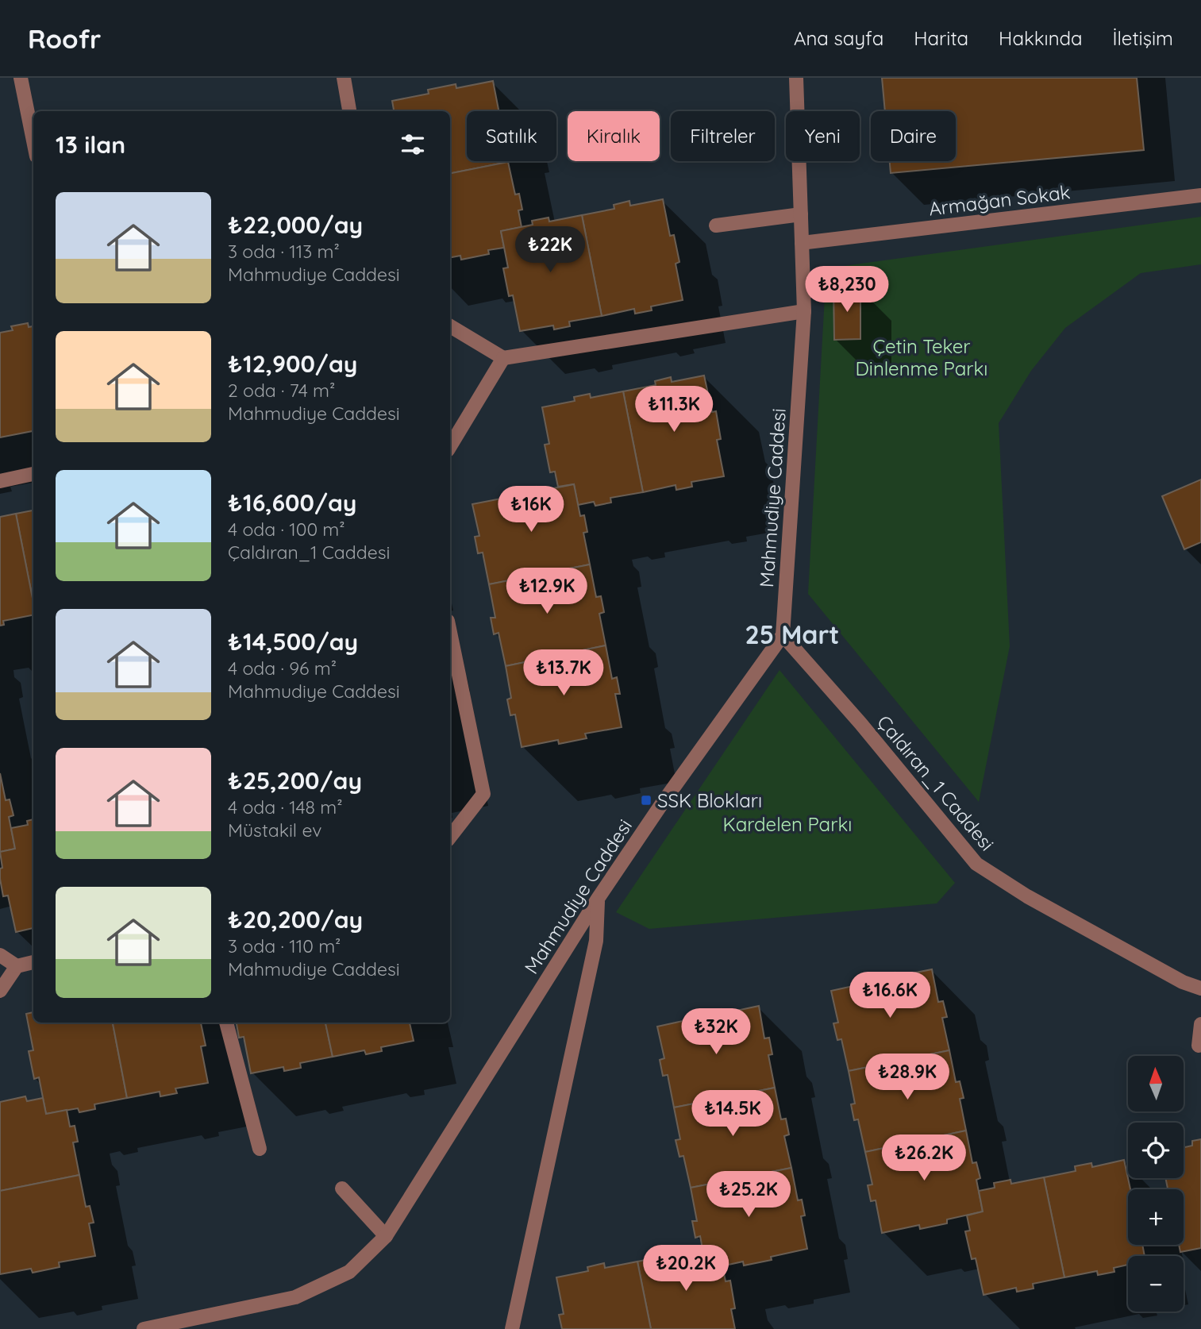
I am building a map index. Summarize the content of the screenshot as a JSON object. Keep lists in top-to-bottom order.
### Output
{
  "streets": {
    "street": ["Armağan Sokak", "Mahmudiye Caddesi", "Çaldıran_1 Caddesi"]
  },
  "crossings": [
    ["Armağan Sokak", "Mahmudiye Caddesi"],
    ["Mahmudiye Caddesi", "Çaldıran_1 Caddesi"]
  ],
  "districts": ["25 Mart"],
  "parks": ["Çetin Teker Dinlenme Parkı", "Kardelen Parkı"],
  "places": {
    "transit": ["SSK Blokları"]
  },
  "north": "top",
  "page": {
    "header": "Roofr",
    "nav": [
      "Ana sayfa",
      "Harita",
      "Hakkında",
      "İletişim"
    ],
    "chip": [
      "Satılık",
      "Kiralık",
      "Filtreler",
      "Yeni",
      "Daire"
    ],
    "heading": "13 ilan",
    "list": [
      {
        "name": "₺22,000/ay",
        "note": "3 oda · 113 m² · Mahmudiye Caddesi"
      },
      {
        "name": "₺12,900/ay",
        "note": "2 oda · 74 m² · Mahmudiye Caddesi"
      },
      {
        "name": "₺16,600/ay",
        "note": "4 oda · 100 m² · Çaldıran_1 Caddesi"
      },
      {
        "name": "₺14,500/ay",
        "note": "4 oda · 96 m² · Mahmudiye Caddesi"
      },
      {
        "name": "₺25,200/ay",
        "note": "4 oda · 148 m² · Müstakil ev"
      },
      {
        "name": "₺20,200/ay",
        "note": "3 oda · 110 m² · Mahmudiye Caddesi"
      }
    ],
    "price": [
      "₺22K",
      "₺8,230",
      "₺11.3K",
      "₺16K",
      "₺12.9K",
      "₺13.7K",
      "₺16.6K",
      "₺32K",
      "₺28.9K",
      "₺14.5K",
      "₺26.2K",
      "₺25.2K",
      "₺20.2K"
    ],
    "map_buttons": ["+", "−"]
  }
}
